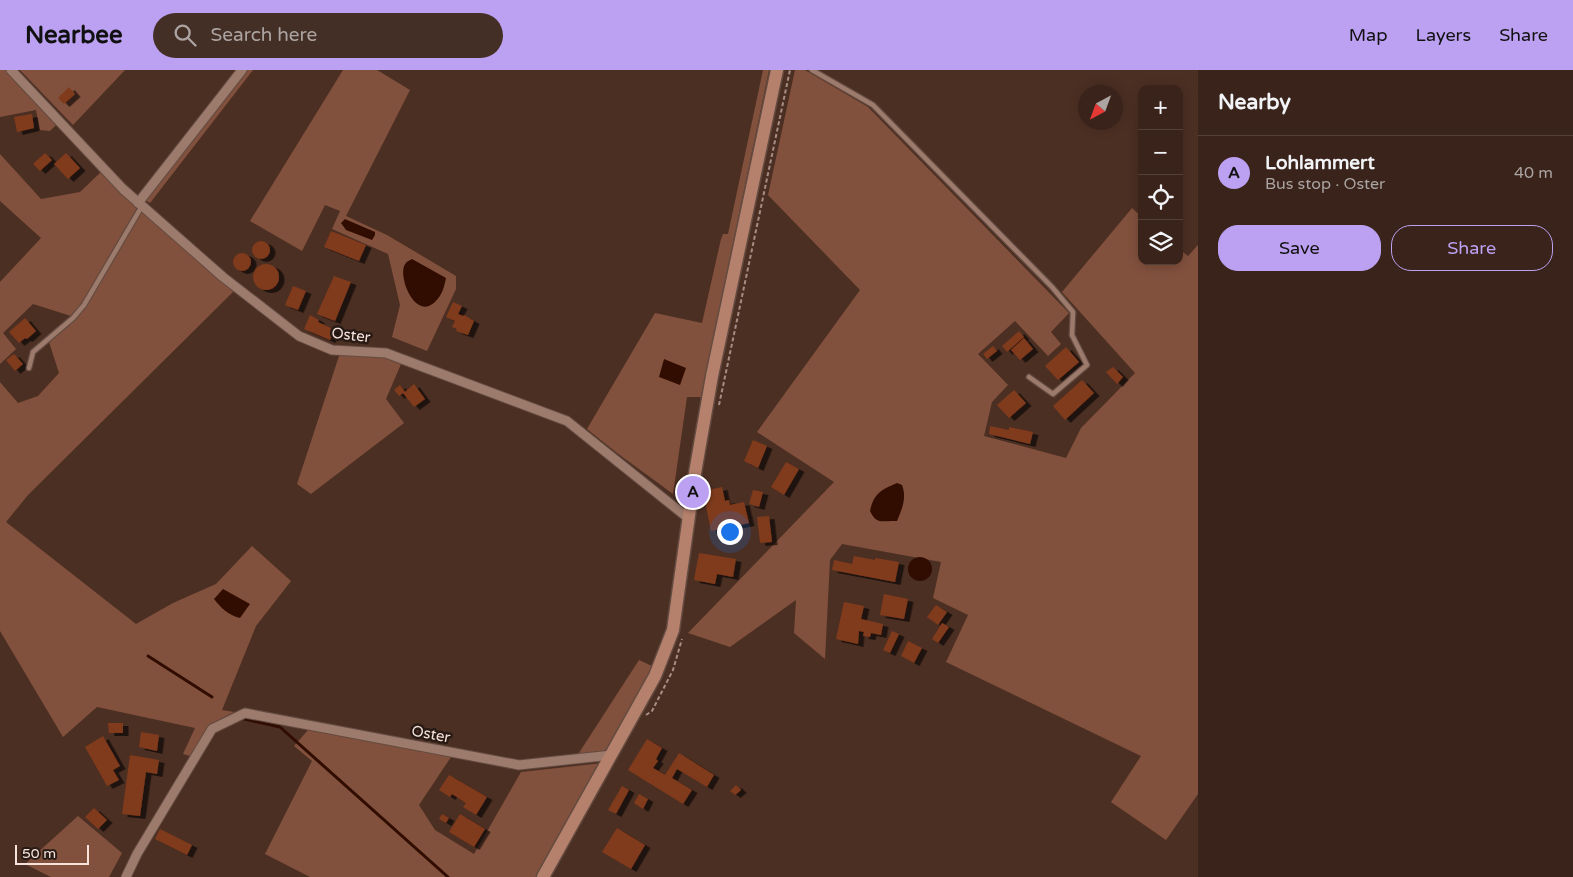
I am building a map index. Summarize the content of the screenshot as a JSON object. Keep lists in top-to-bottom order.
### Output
{
  "streets": {
    "street": ["Oster"]
  },
  "scale_bar": "50 m",
  "north": "bottom left",
  "page": {
    "header": "Nearbee",
    "search": "Search here",
    "nav": ["Map", "Layers", "Share"],
    "heading": "Nearby",
    "map_buttons": ["+", "−"],
    "list": [
      {
        "mark": "A",
        "name": "Lohlammert",
        "note": "Bus stop · Oster",
        "value": "40 m"
      }
    ],
    "buttons": ["Save", "Share"],
    "pins": "A",
    "scale": "50 m"
  }
}
